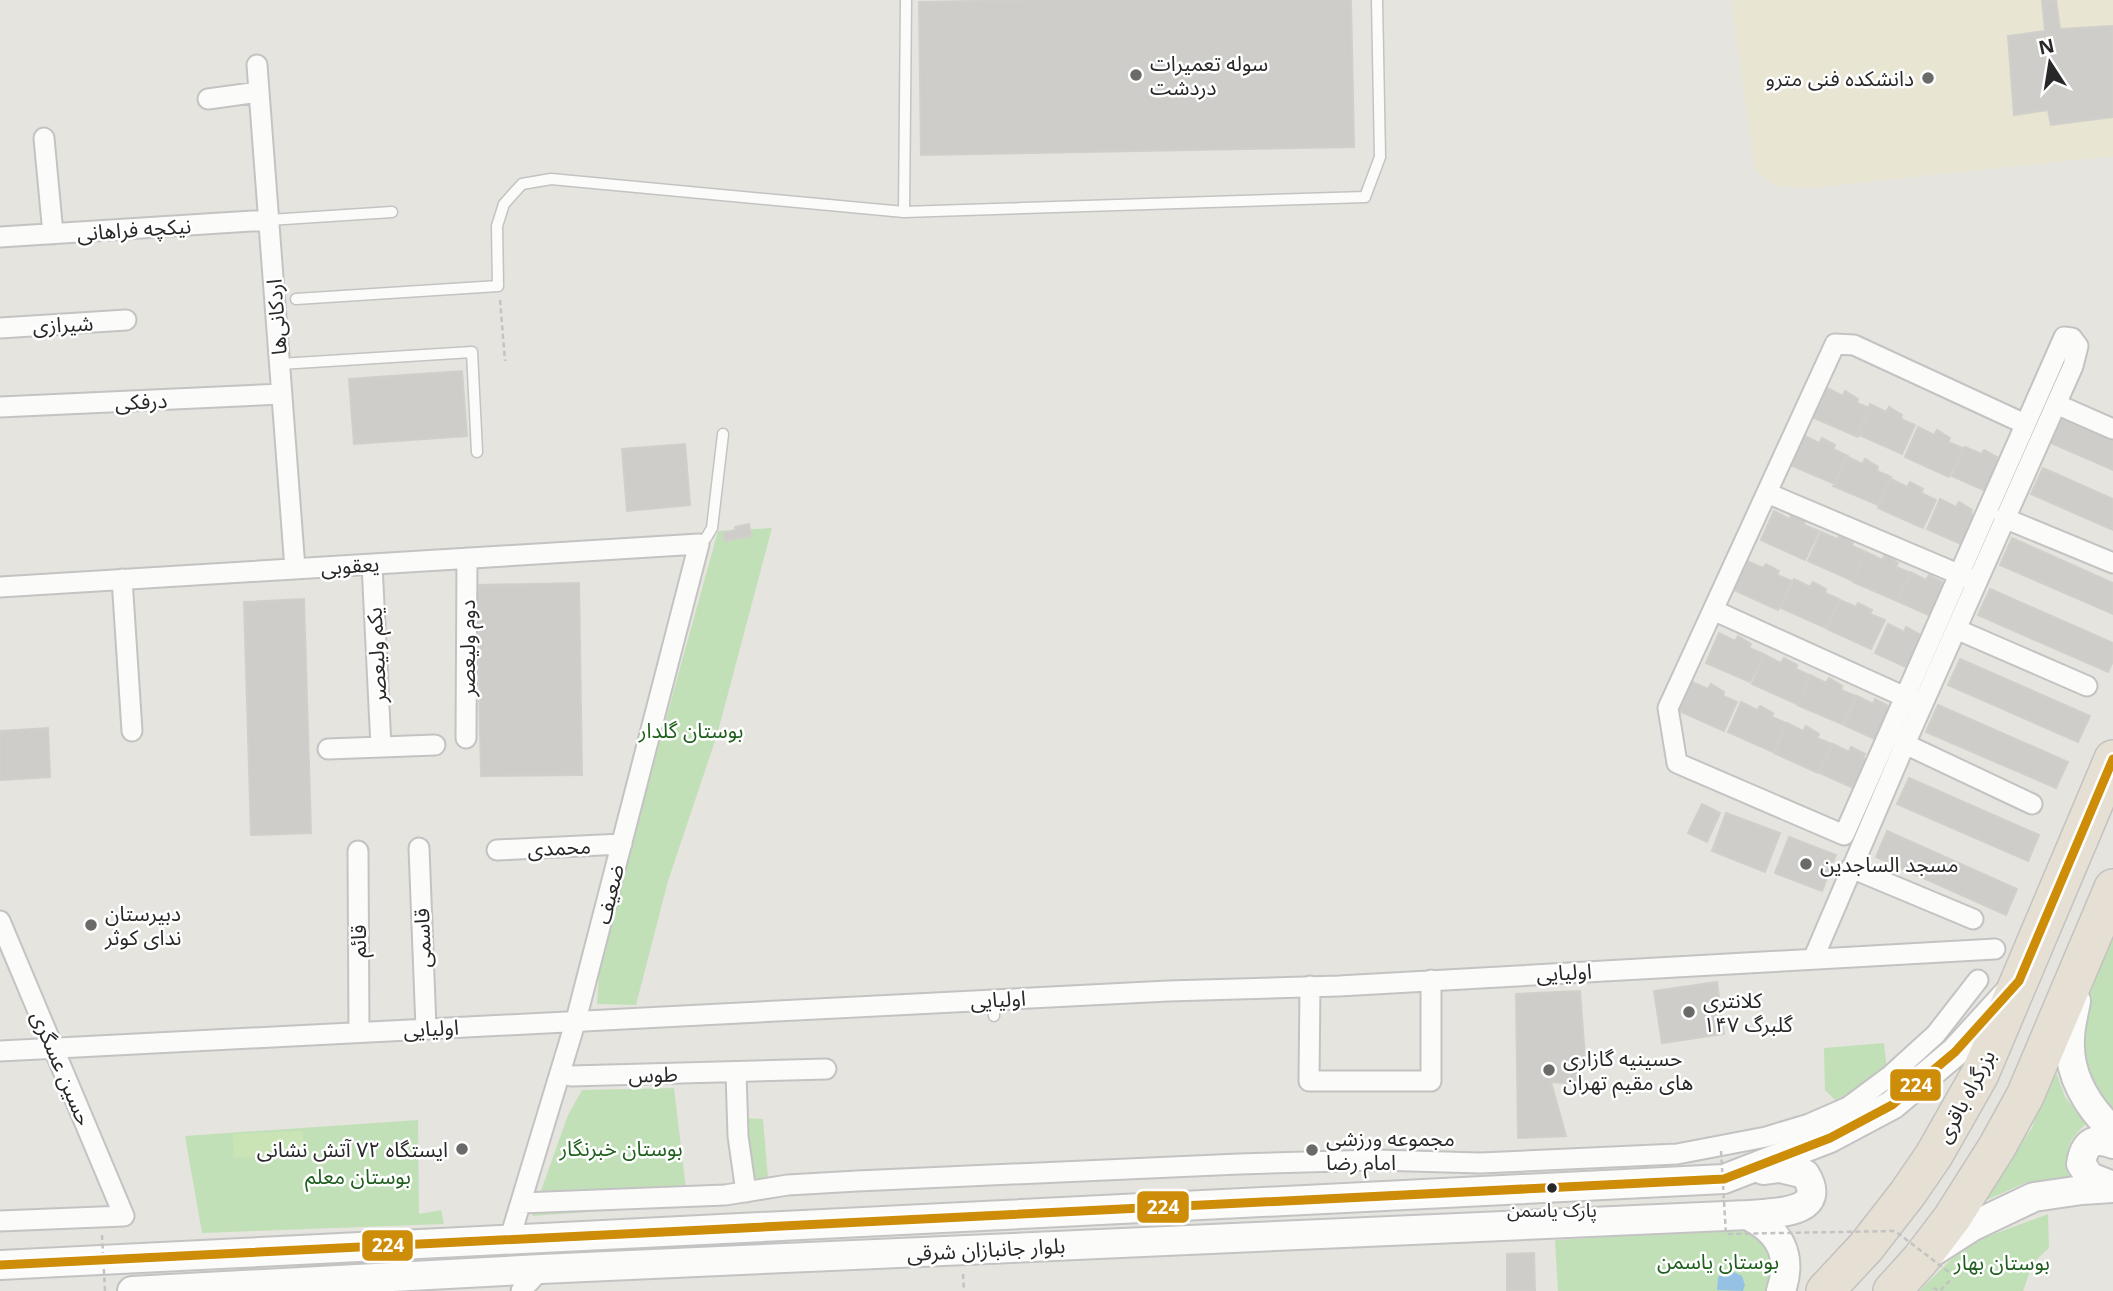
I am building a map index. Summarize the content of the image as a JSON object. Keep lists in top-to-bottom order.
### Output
{
  "streets": {
    "highway": ["بزرگراه باقری"],
    "main road": ["بلوار جانبازان شرقی"],
    "street": [
      "نیکچه فراهانی",
      "اردکانی‌ها",
      "شیرازی",
      "درفکی",
      "یعقوبی",
      "دوم ولیعصر",
      "یکم ولیعصر",
      "محمدی",
      "ضعیف",
      "قاسمی",
      "قائم",
      "اولیایی",
      "حسین عسگری",
      "طوس"
    ]
  },
  "crossings": [
    ["نیکچه فراهانی", "اردکانی‌ها"],
    ["اردکانی‌ها", "درفکی"],
    ["اردکانی‌ها", "یعقوبی"],
    ["یعقوبی", "دوم ولیعصر"],
    ["یعقوبی", "یکم ولیعصر"],
    ["یعقوبی", "ضعیف"],
    ["محمدی", "ضعیف"],
    ["ضعیف", "اولیایی"],
    ["ضعیف", "بلوار جانبازان شرقی"],
    ["قاسمی", "اولیایی"],
    ["قائم", "اولیایی"],
    ["اولیایی", "حسین عسگری"],
    ["بزرگراه باقری", "بلوار جانبازان شرقی"]
  ],
  "parks": [
    "بوستان گلدار",
    "بوستان خبرنگار",
    "بوستان معلم",
    "بوستان یاسمن",
    "بوستان بهار"
  ],
  "places": [
    "سوله تعمیرات دردشت",
    "دانشکده فنی مترو",
    "مسجد الساجدین",
    "دبیرستان ندای کوثر",
    "کلانتری ۱۴۷ گلبرگ",
    "حسینیه گازاری های مقیم تهران",
    "ایستگاه ۷۲ آتش نشانی",
    "مجموعه ورزشی امام رضا",
    "پارک یاسمن"
  ],
  "lines": ["transit line 224"],
  "north": "top"
}
